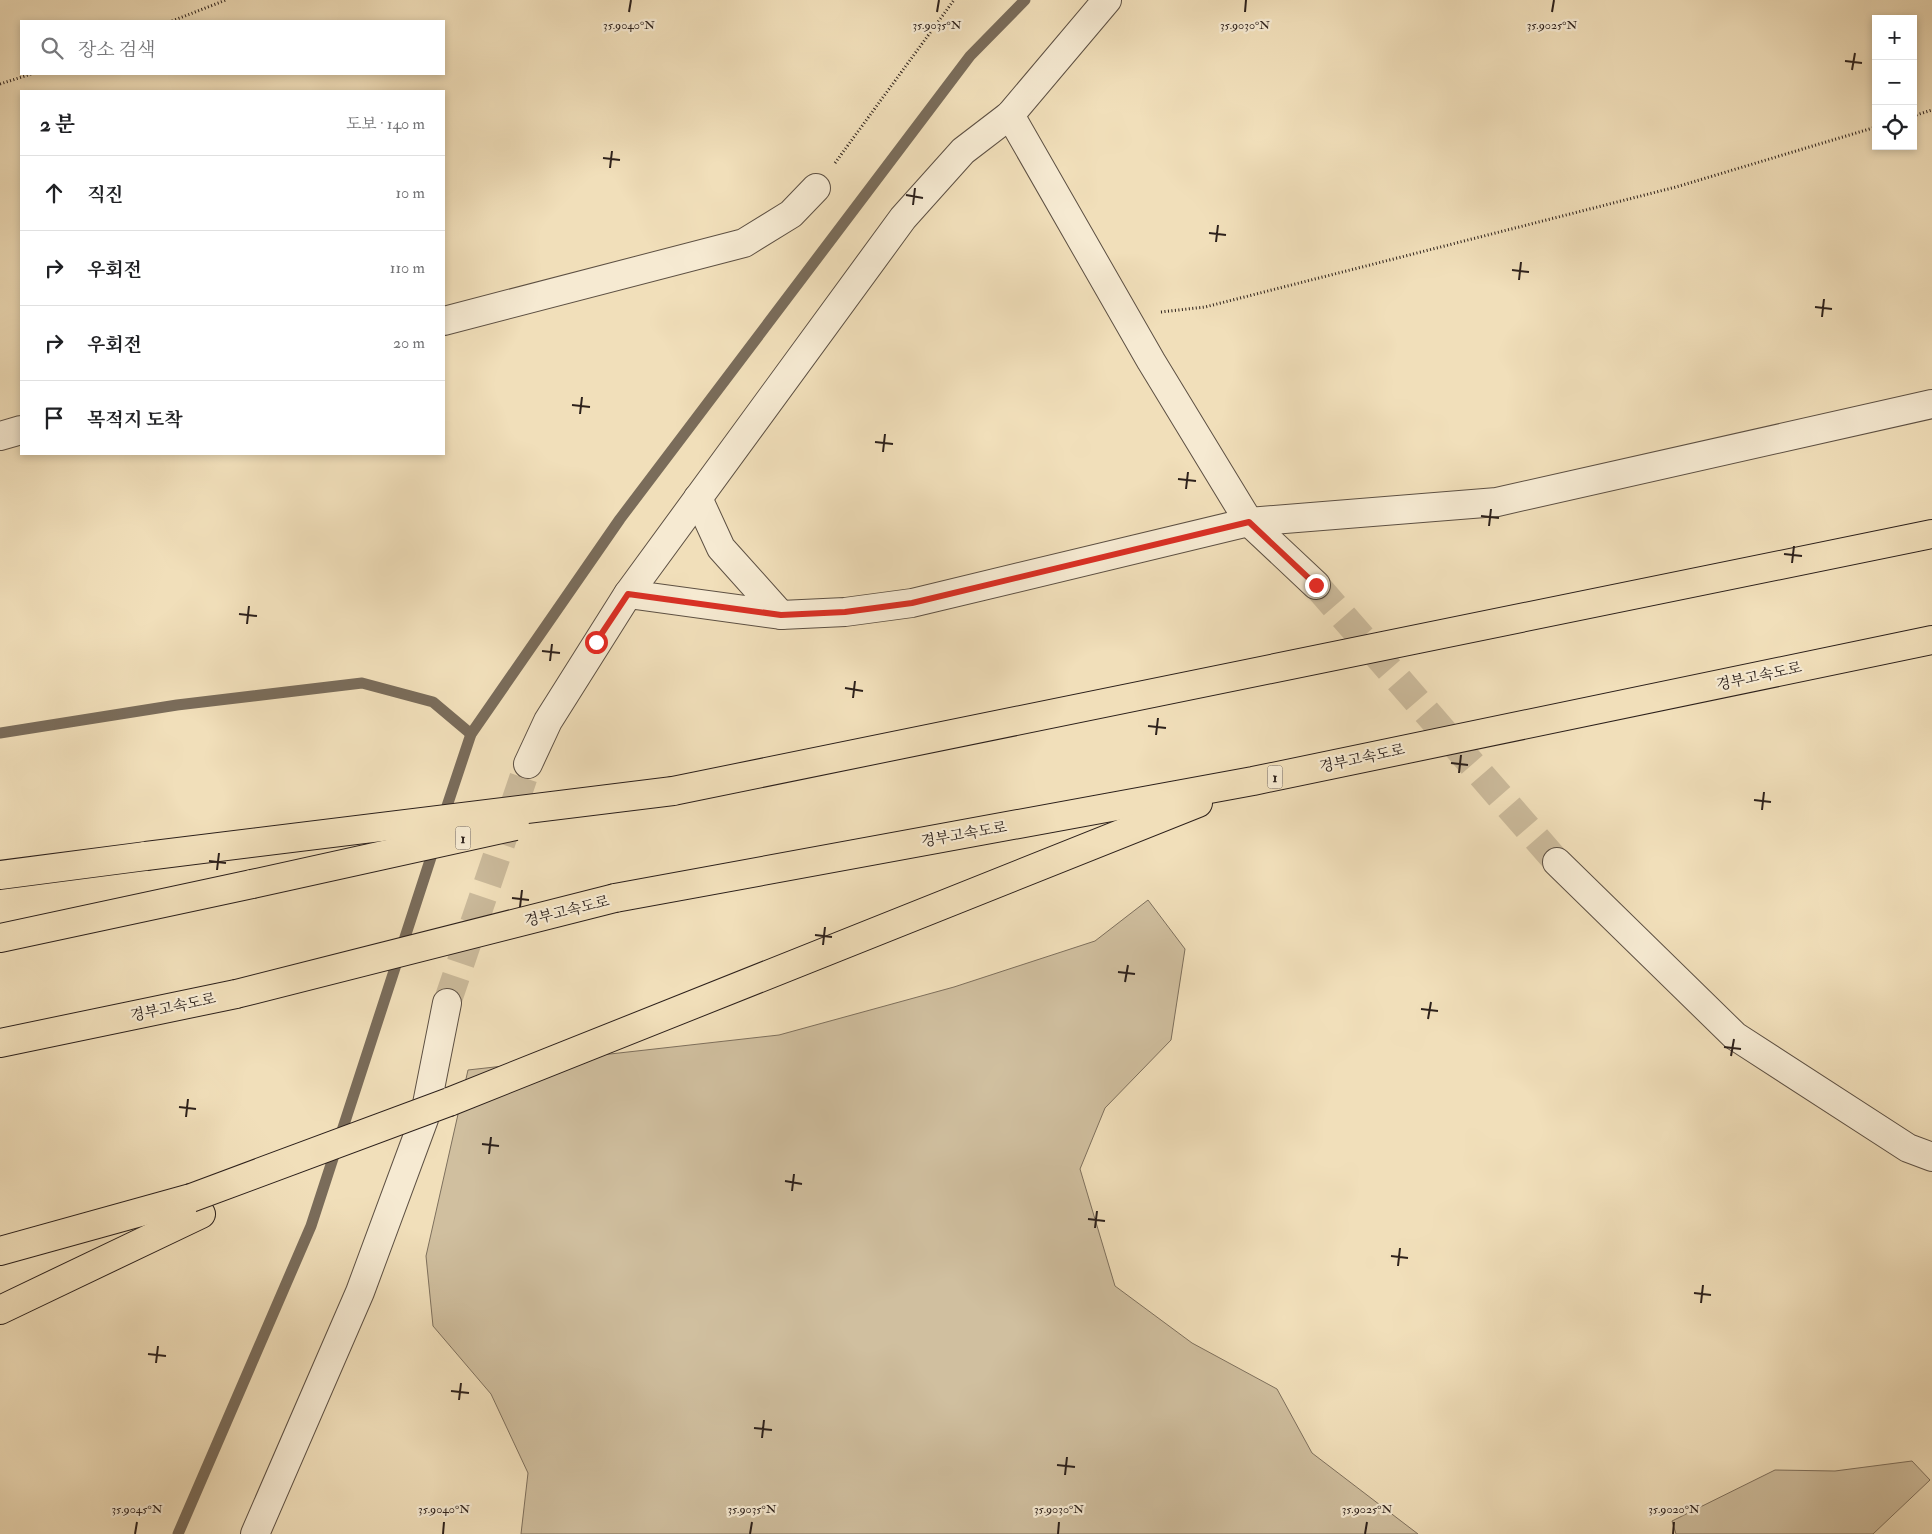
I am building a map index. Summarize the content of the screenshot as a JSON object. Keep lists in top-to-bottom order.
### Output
{
  "streets": {
    "highway": ["경부고속도로", "1"]
  },
  "page": {
    "map_buttons": ["+", "−"],
    "search": "장소 검색",
    "heading": ["2 분", "도보 · 140 m"],
    "list": [
      ["직진", "10 m"],
      ["우회전", "110 m"],
      ["우회전", "20 m"],
      "목적지 도착"
    ]
  },
  "coordinates": [
    "35.9040°N",
    "35.9035°N",
    "35.9030°N",
    "35.9025°N",
    "35.9045°N",
    "35.9020°N"
  ]
}
